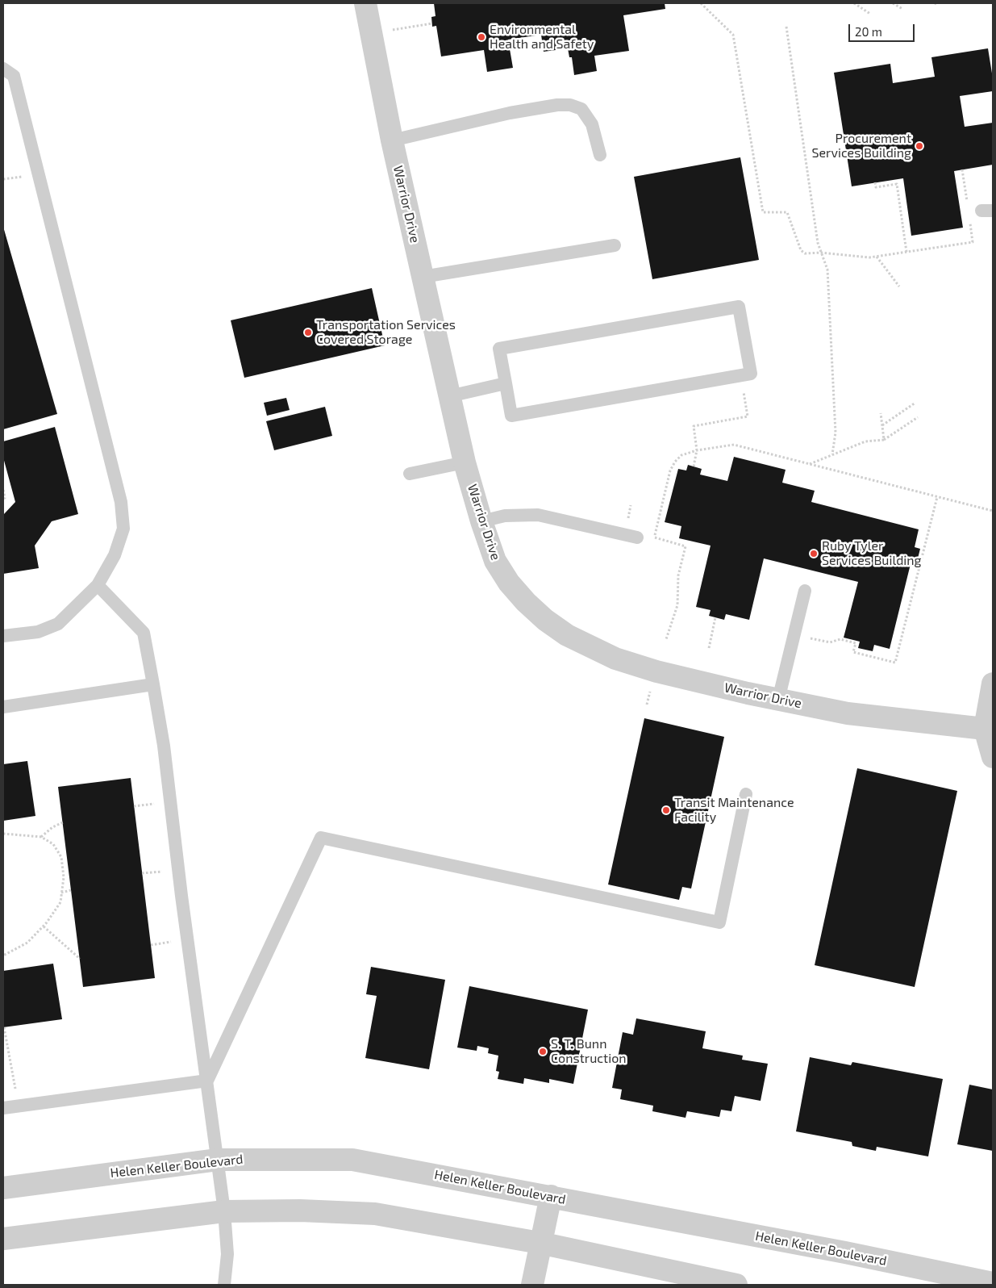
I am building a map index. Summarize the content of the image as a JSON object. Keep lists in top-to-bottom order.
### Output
{
  "streets": {
    "street": ["Warrior Drive", "Helen Keller Boulevard"]
  },
  "places": [
    "Environmental Health and Safety",
    "Procurement Services Building",
    "Transportation Services Covered Storage",
    "Ruby Tyler Services Building",
    "Transit Maintenance Facility",
    "S. T. Bunn Construction"
  ],
  "scale_bar": "20 m"
}
